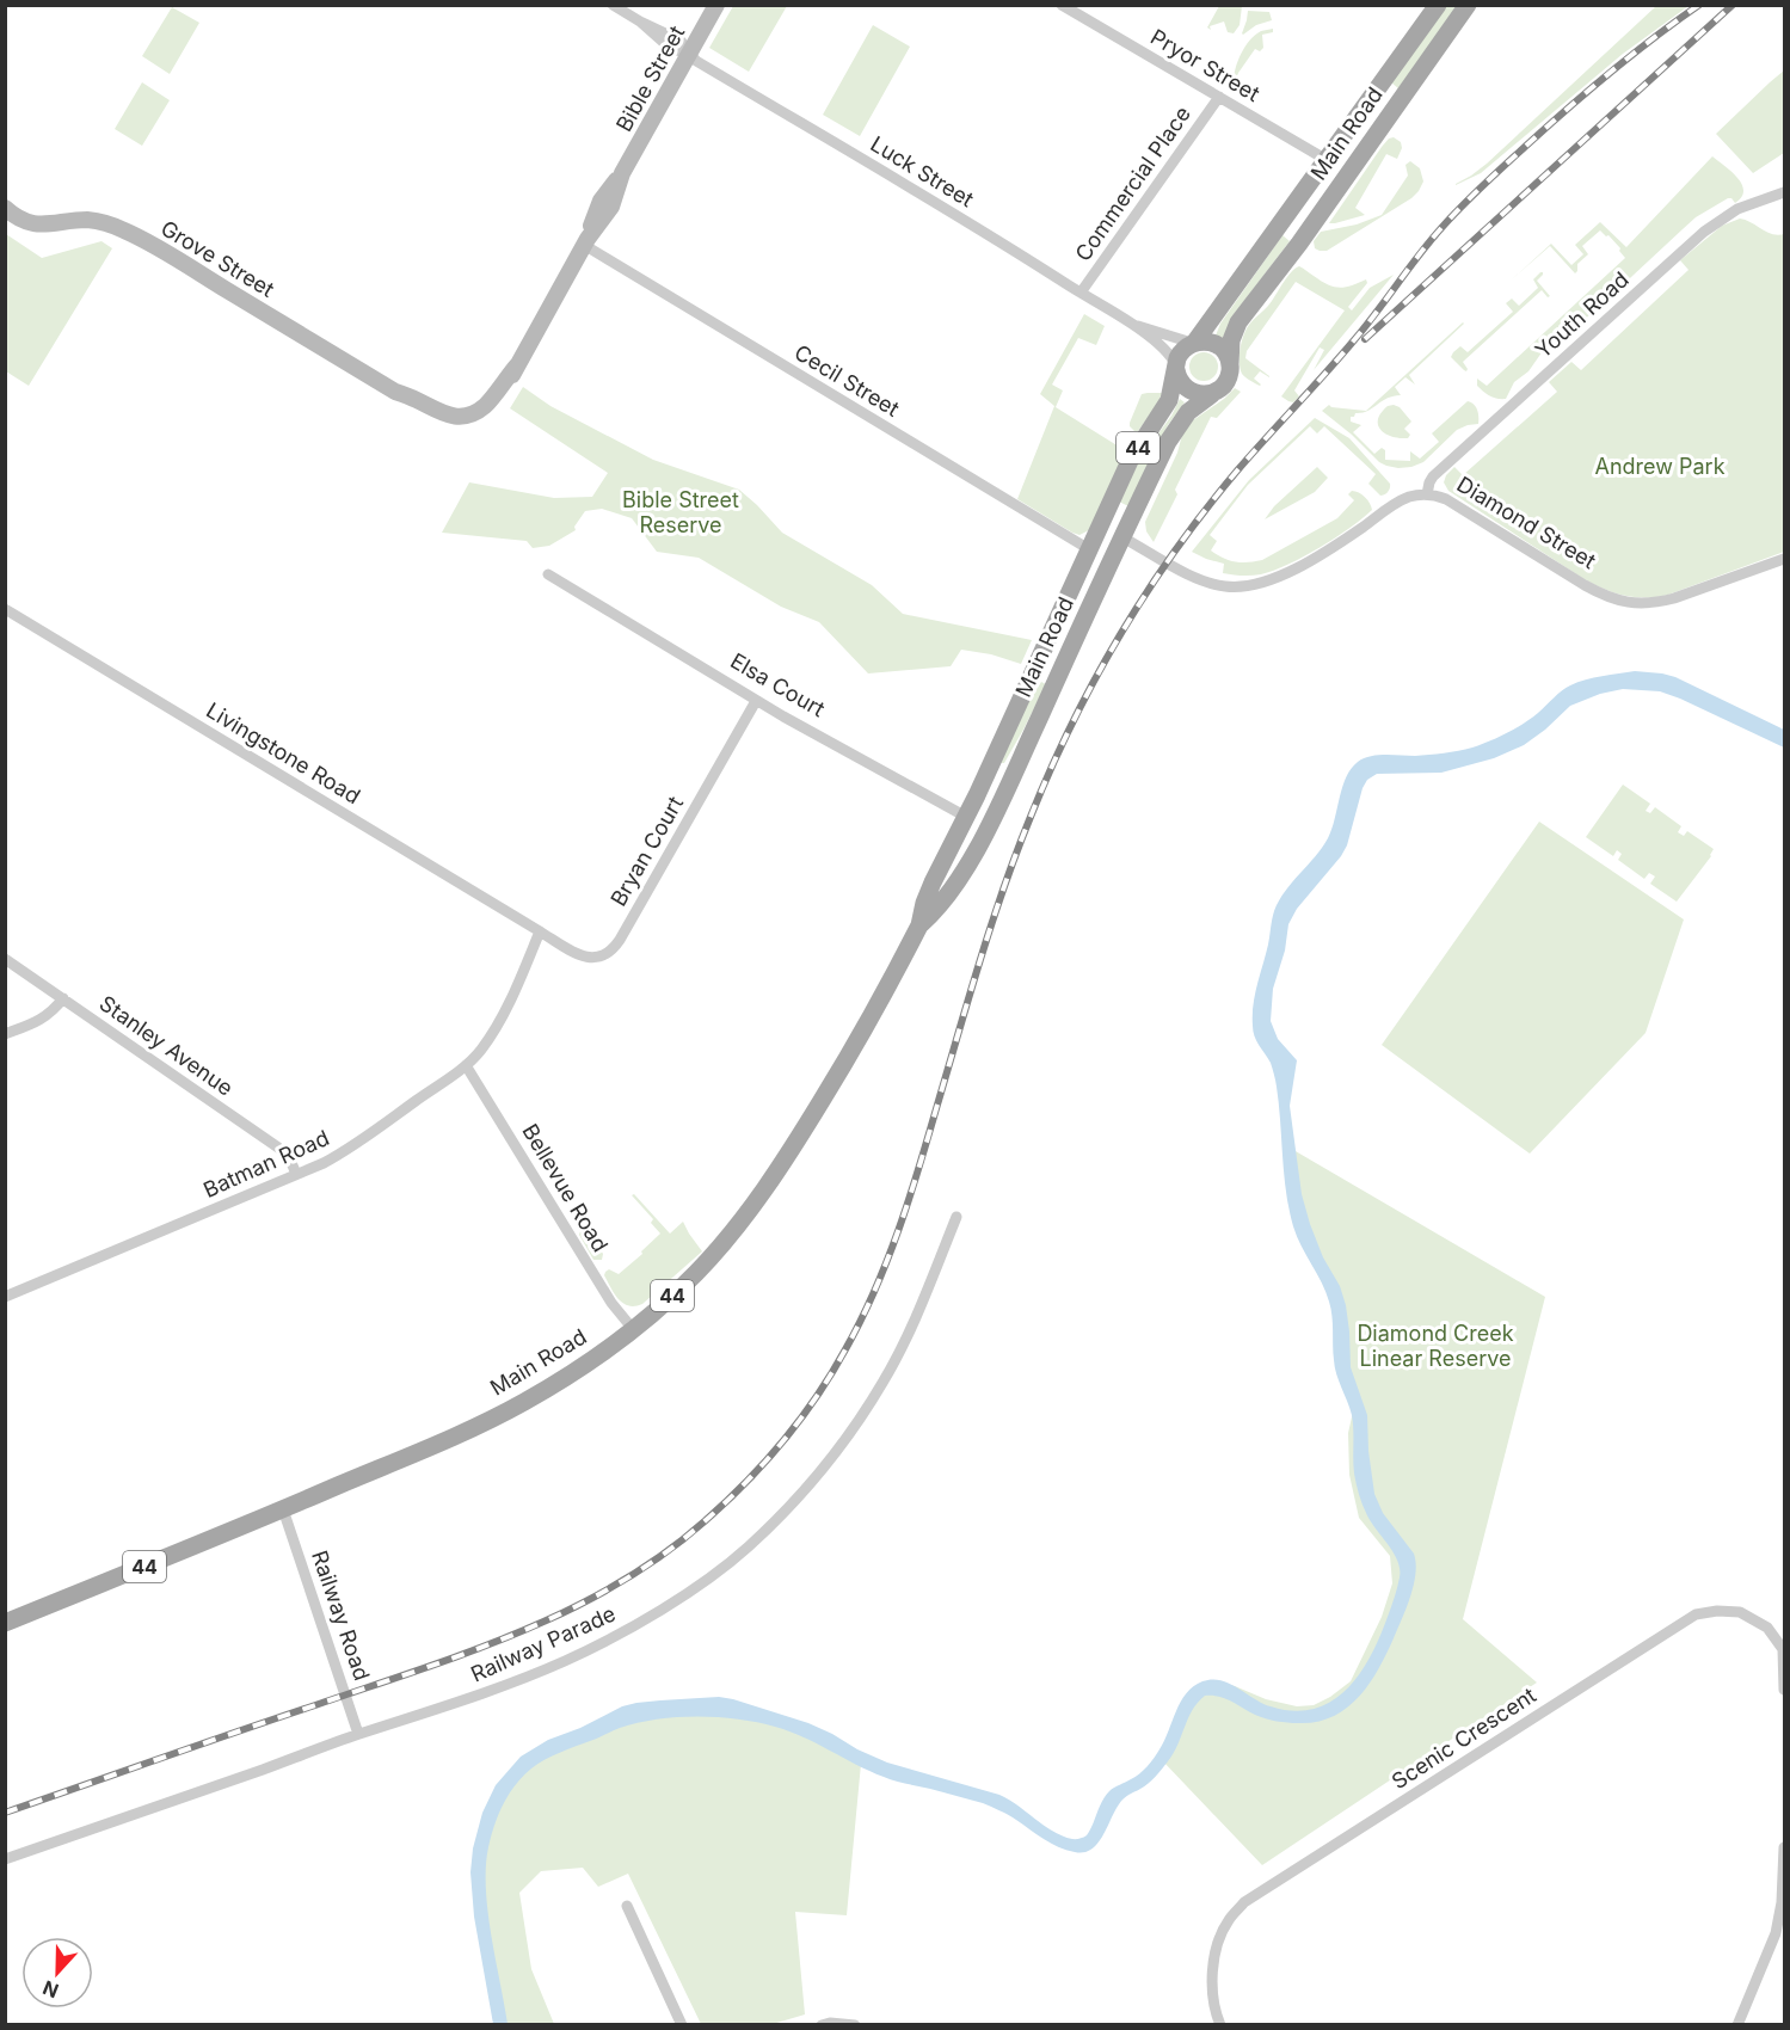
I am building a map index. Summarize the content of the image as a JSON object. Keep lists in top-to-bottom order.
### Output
{
  "streets": {
    "main road": [
      "Main Road",
      "44",
      "Diamond Street",
      "Elsa Court"
    ],
    "street": [
      "Pryor Street",
      "Bible Street",
      "Luck Street",
      "Commercial Place",
      "Grove Street",
      "Youth Road",
      "Cecil Street",
      "Livingstone Road",
      "Bryan Court",
      "Stanley Avenue",
      "Batman Road",
      "Bellevue Road",
      "Railway Road",
      "Railway Parade",
      "Scenic Crescent"
    ]
  },
  "crossings": [
    ["Pryor Street", "Main Road"],
    ["Pryor Street", "Commercial Place"],
    ["Bible Street", "Luck Street"],
    ["Bible Street", "Grove Street"],
    ["Bible Street", "Cecil Street"],
    ["Main Road", "Luck Street"],
    ["Main Road", "Cecil Street"],
    ["Main Road", "44"],
    ["Main Road", "Diamond Street"],
    ["Main Road", "Elsa Court"],
    ["Main Road", "Bellevue Road"],
    ["Main Road", "Railway Road"],
    ["Luck Street", "Commercial Place"],
    ["Luck Street", "44"],
    ["Youth Road", "Diamond Street"],
    ["Elsa Court", "Bryan Court"],
    ["Livingstone Road", "Bryan Court"],
    ["Livingstone Road", "Batman Road"],
    ["Bryan Court", "Batman Road"],
    ["Stanley Avenue", "Batman Road"],
    ["Batman Road", "Bellevue Road"],
    ["Railway Road", "Railway Parade"]
  ],
  "parks": ["Andrew Park", "Bible Street Reserve", "Diamond Creek Linear Reserve"],
  "north": "bottom"
}
